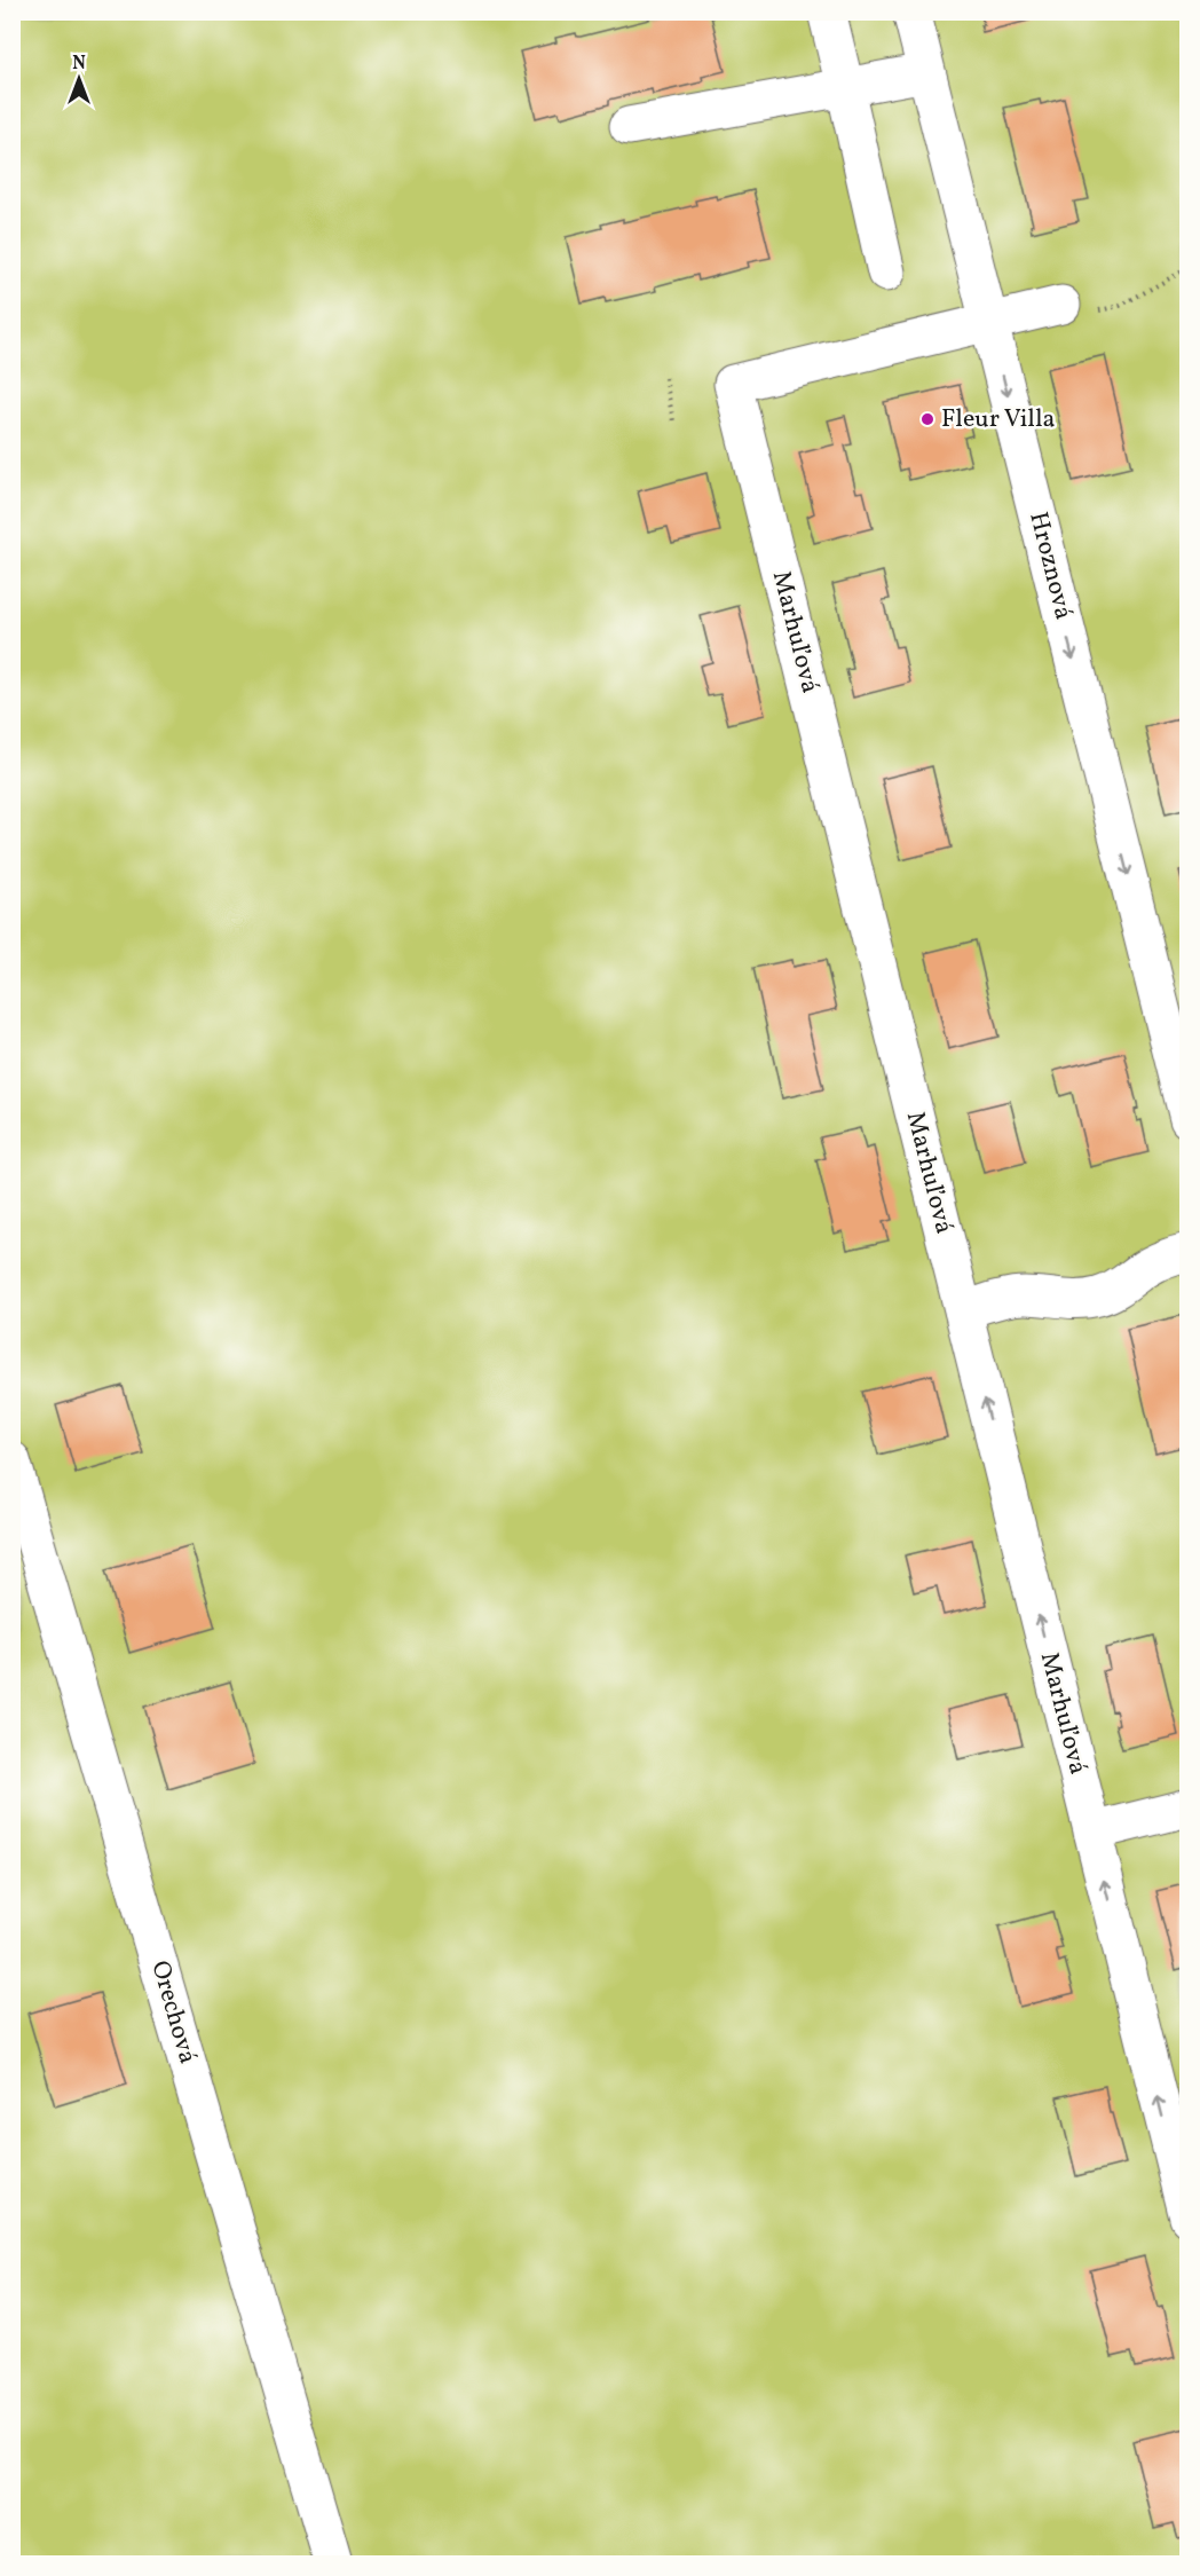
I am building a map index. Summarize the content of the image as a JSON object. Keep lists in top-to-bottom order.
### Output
{
  "streets": {
    "street": ["Hroznová", "Marhuľová", "Orechová"]
  },
  "crossings": [
    ["Hroznová", "Marhuľová"]
  ],
  "one_way": ["Hroznová", "Marhuľová"],
  "places": ["Fleur Villa"],
  "north": "top"
}
